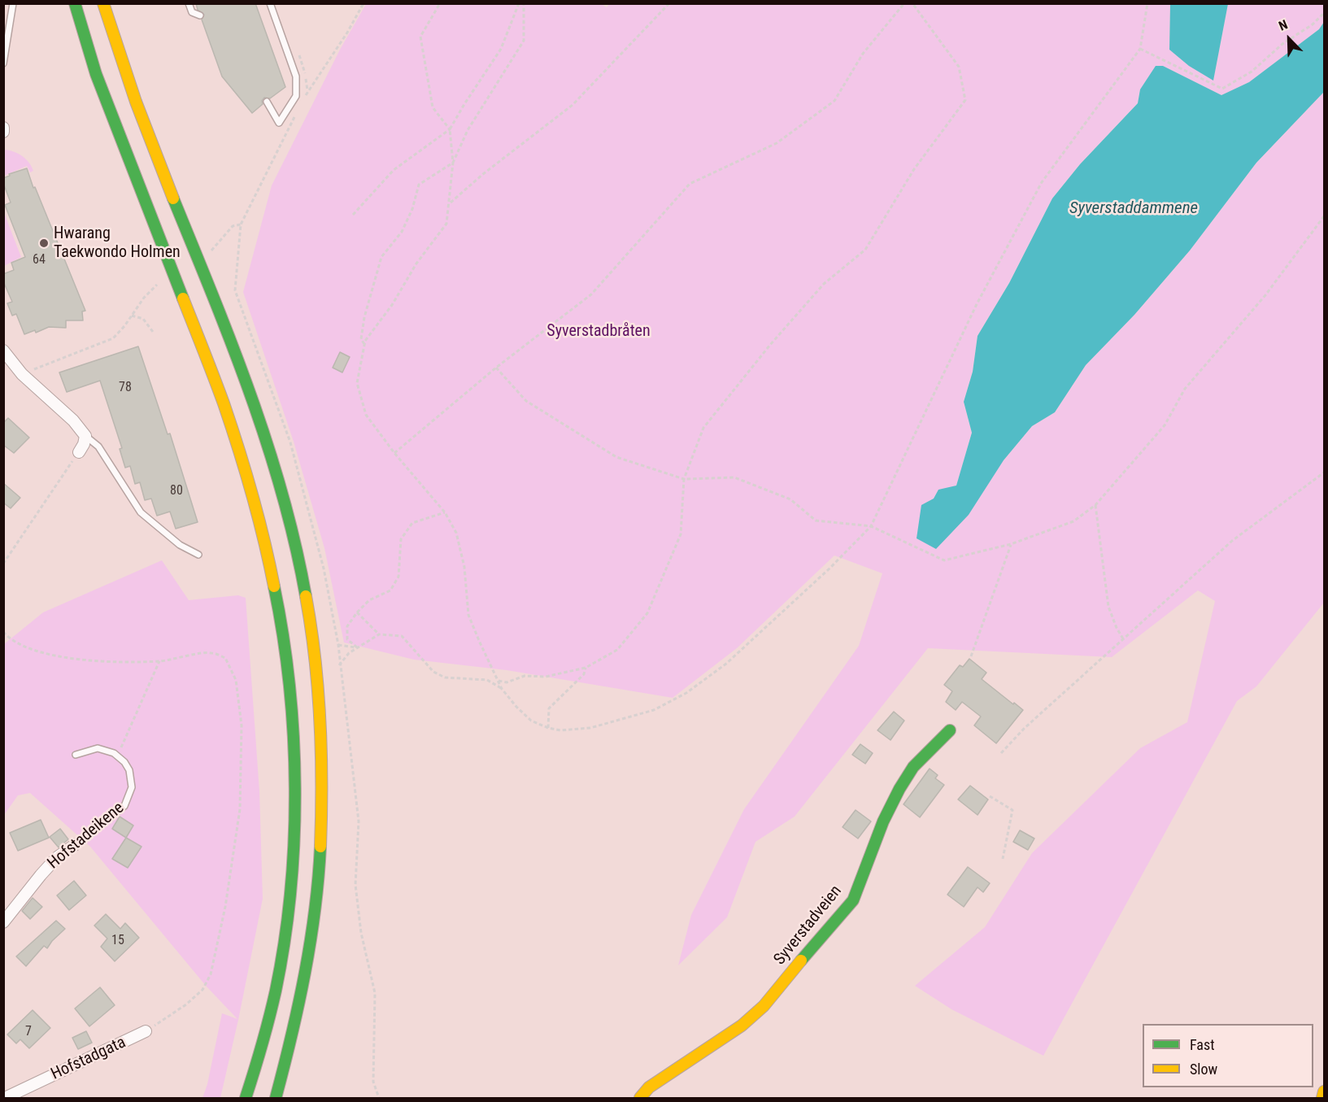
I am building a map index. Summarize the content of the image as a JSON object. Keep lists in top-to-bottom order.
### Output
{
  "streets": {
    "main road": ["Syverstadveien"],
    "street": ["Hofstadeikene", "Hofstadgata"]
  },
  "water": ["Syverstaddammene"],
  "parks": ["Syverstadbråten"],
  "places": ["Hwarang Taekwondo Holmen"],
  "house_numbers": [
    "64",
    "78",
    "80",
    "15",
    "7"
  ],
  "legend": ["Fast", "Slow"],
  "north": "top left"
}
